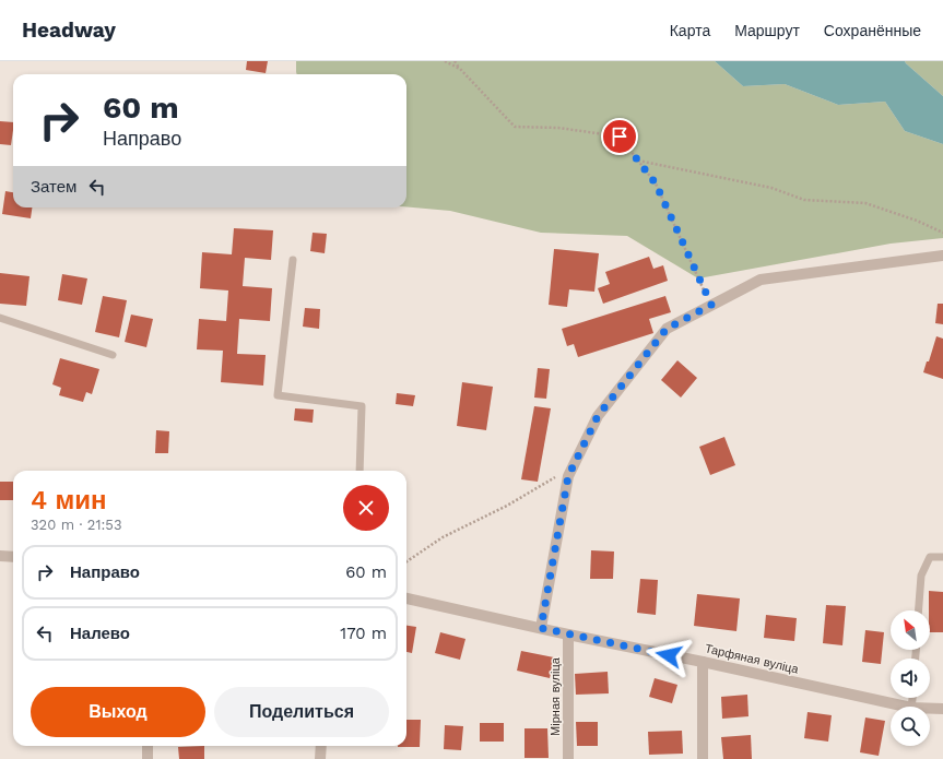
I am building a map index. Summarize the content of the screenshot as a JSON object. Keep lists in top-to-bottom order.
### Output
{
  "streets": {
    "street": ["Тарфяная вуліца", "Мірная вуліца"]
  },
  "crossings": [
    ["Тарфяная вуліца", "Мірная вуліца"]
  ],
  "north": "top left",
  "page": {
    "header": "Headway",
    "nav": ["Карта", "Маршрут", "Сохранённые"],
    "turn": ["60 m", "Направо"],
    "then": "Затем",
    "heading": ["4 мин", "320 m · 21:53"],
    "list": [
      {
        "name": "Направо",
        "value": "60 m"
      },
      {
        "name": "Налево",
        "value": "170 m"
      }
    ],
    "buttons": ["Выход", "Поделиться"]
  }
}
